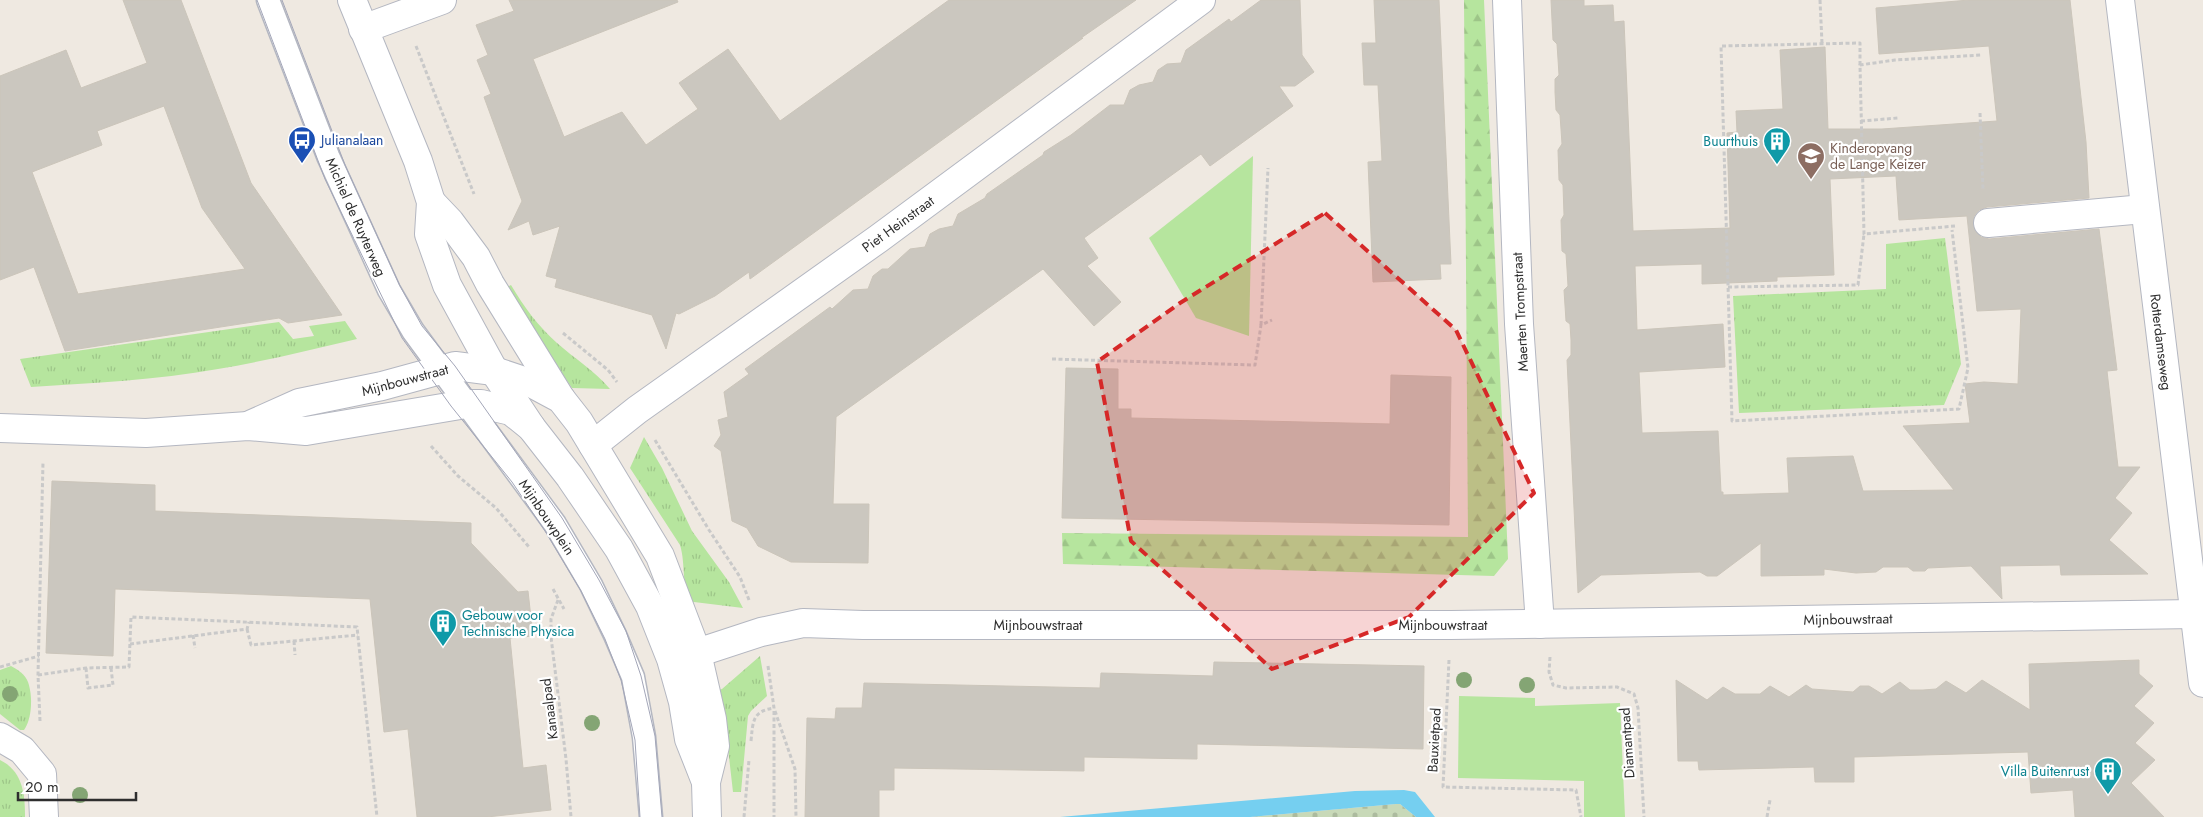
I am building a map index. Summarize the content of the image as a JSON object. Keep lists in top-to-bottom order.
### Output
{
  "streets": {
    "street": [
      "Piet Heinstraat",
      "Maerten Trompstraat",
      "Rotterdamseweg",
      "Mijnbouwstraat"
    ],
    "lane": ["Michiel de Ruyterweg", "Mijnbouwplein"],
    "path": ["Kanaalpad", "Bauxietpad", "Diamantpad"]
  },
  "crossings": [
    ["Michiel de Ruyterweg", "Mijnbouwstraat"],
    ["Michiel de Ruyterweg", "Mijnbouwplein"],
    ["Maerten Trompstraat", "Mijnbouwstraat"],
    ["Maerten Trompstraat", "Diamantpad"],
    ["Rotterdamseweg", "Mijnbouwstraat"],
    ["Mijnbouwstraat", "Mijnbouwplein"],
    ["Mijnbouwstraat", "Bauxietpad"],
    ["Mijnbouwstraat", "Diamantpad"]
  ],
  "places": {
    "bus stop": ["Julianalaan"],
    "building": ["Buurthuis", "Gebouw voor Technische Physica", "Villa Buitenrust"],
    "school or university": ["Kinderopvang de Lange Keizer"]
  },
  "scale_bar": "20 m"
}
